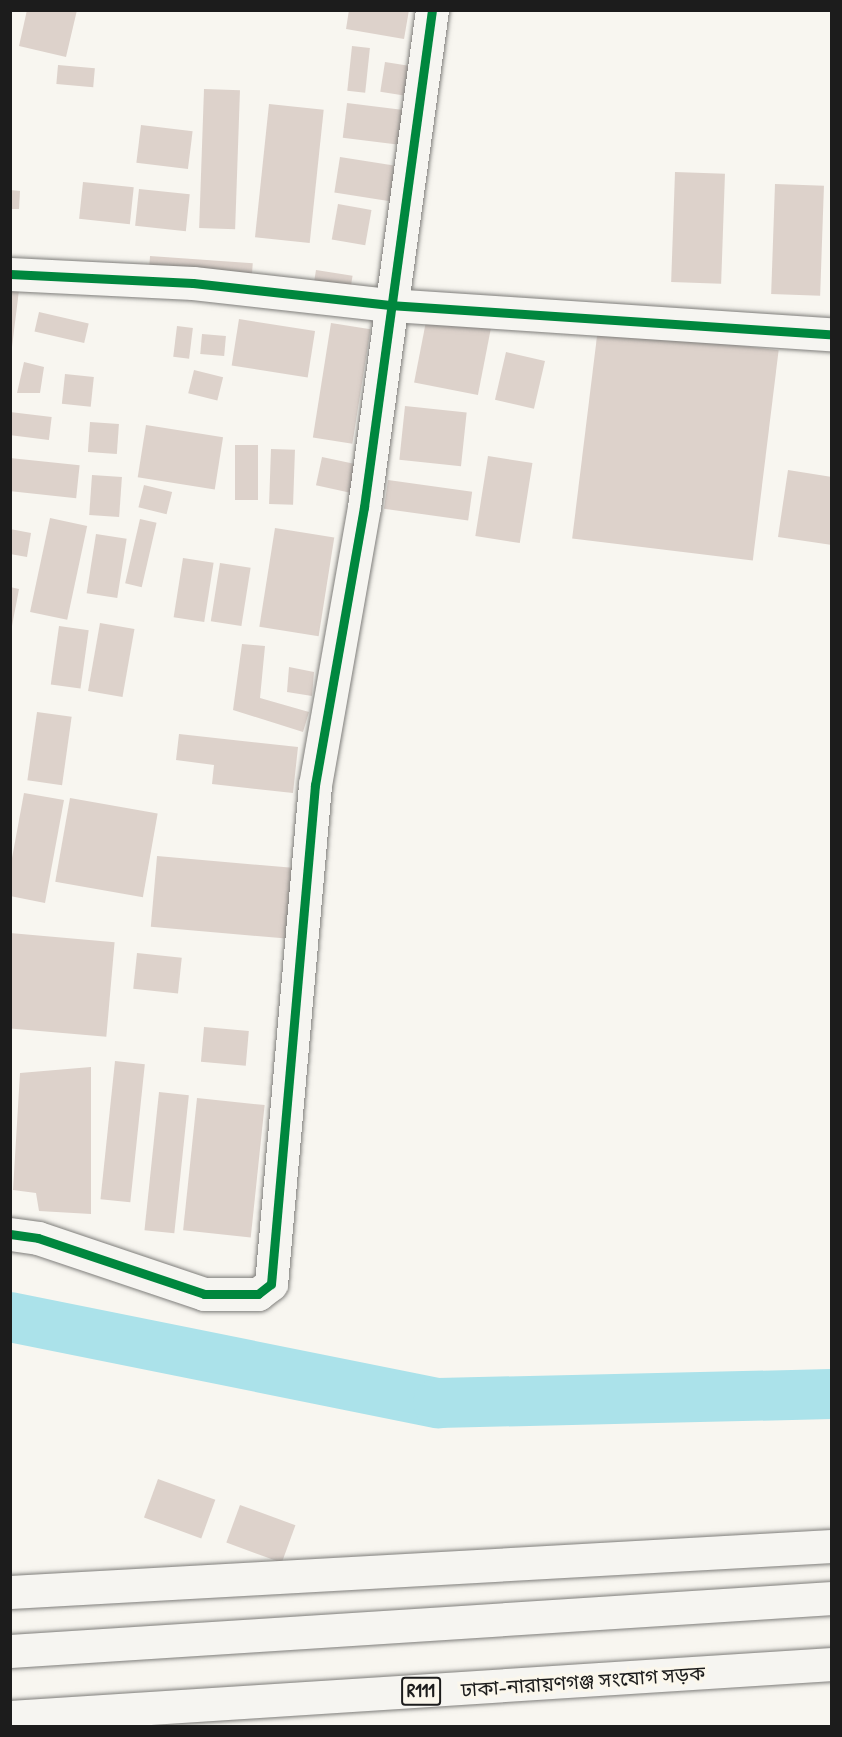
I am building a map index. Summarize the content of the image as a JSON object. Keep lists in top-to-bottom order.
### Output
{
  "streets": {
    "street": ["ঢাকা-নারায়ণগঞ্জ সংযোগ সড়ক", "R111"]
  }
}
